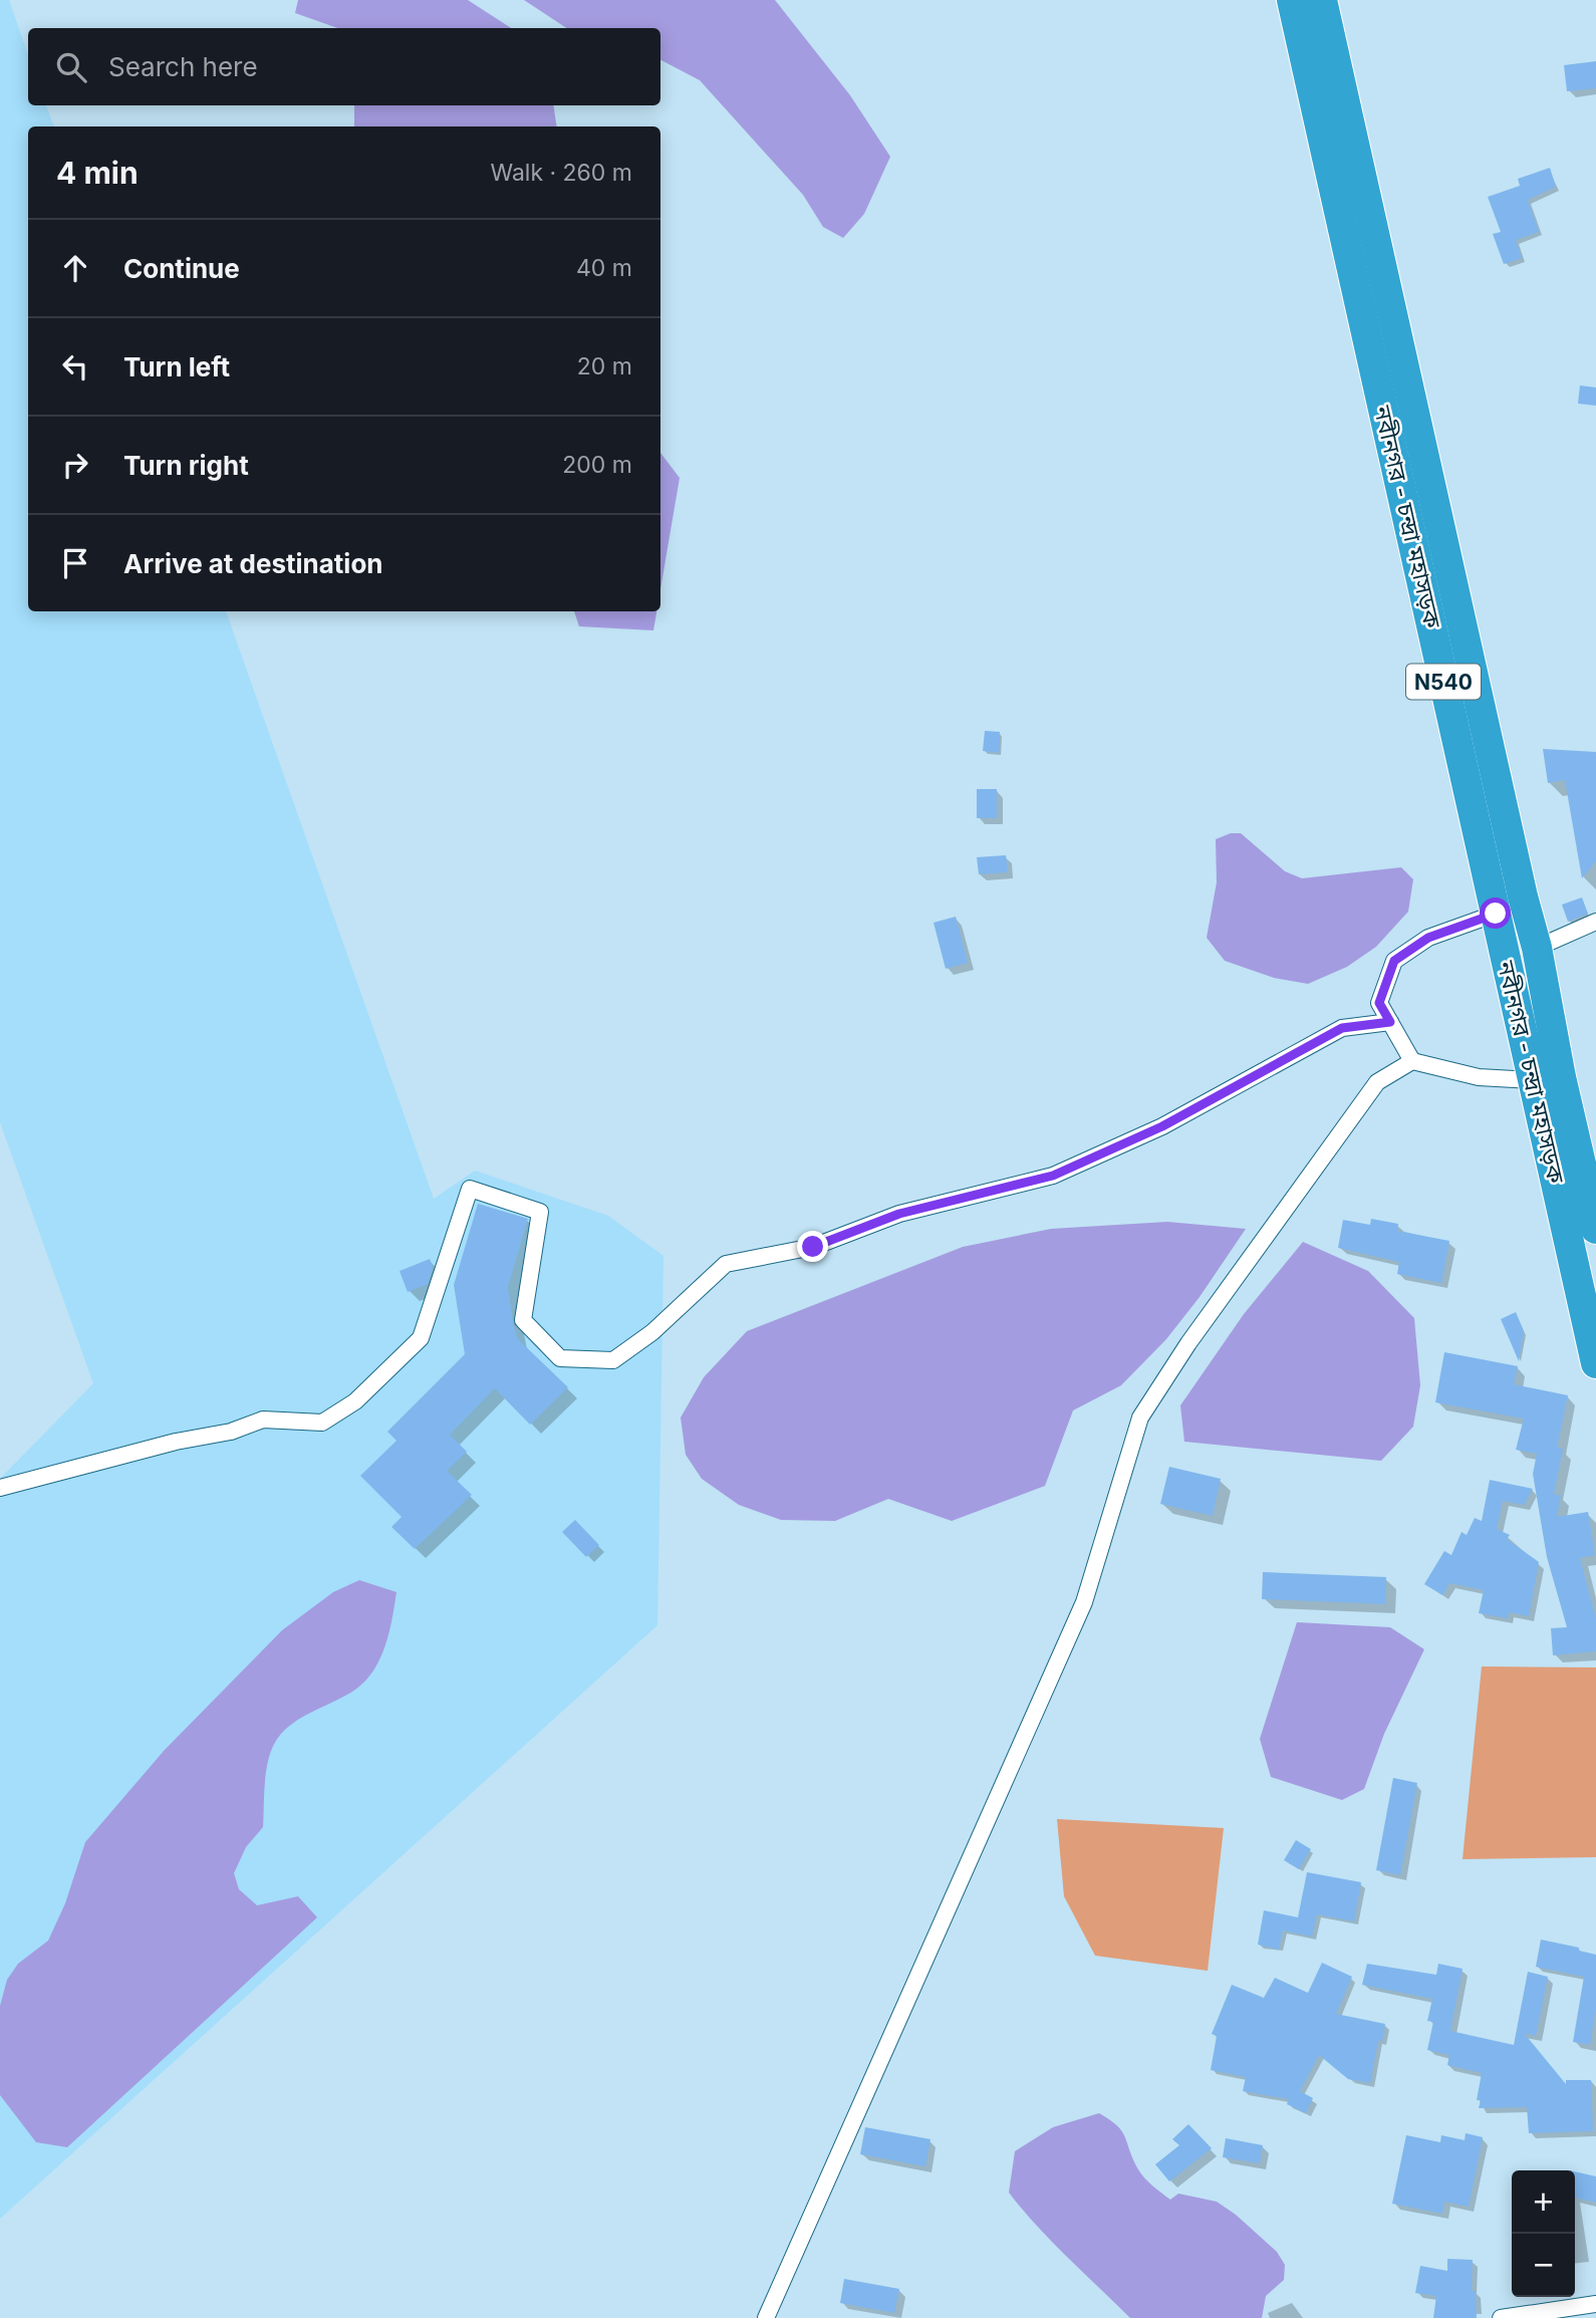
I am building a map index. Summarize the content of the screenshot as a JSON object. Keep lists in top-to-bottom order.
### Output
{
  "streets": {
    "highway": ["নবীনগর - চন্দ্রা মহাসড়ক", "N540"]
  },
  "page": {
    "search": "Search here",
    "heading": ["4 min", "Walk · 260 m"],
    "list": [
      ["Continue", "40 m"],
      ["Turn left", "20 m"],
      ["Turn right", "200 m"],
      "Arrive at destination"
    ],
    "map_buttons": ["+", "−"]
  }
}
